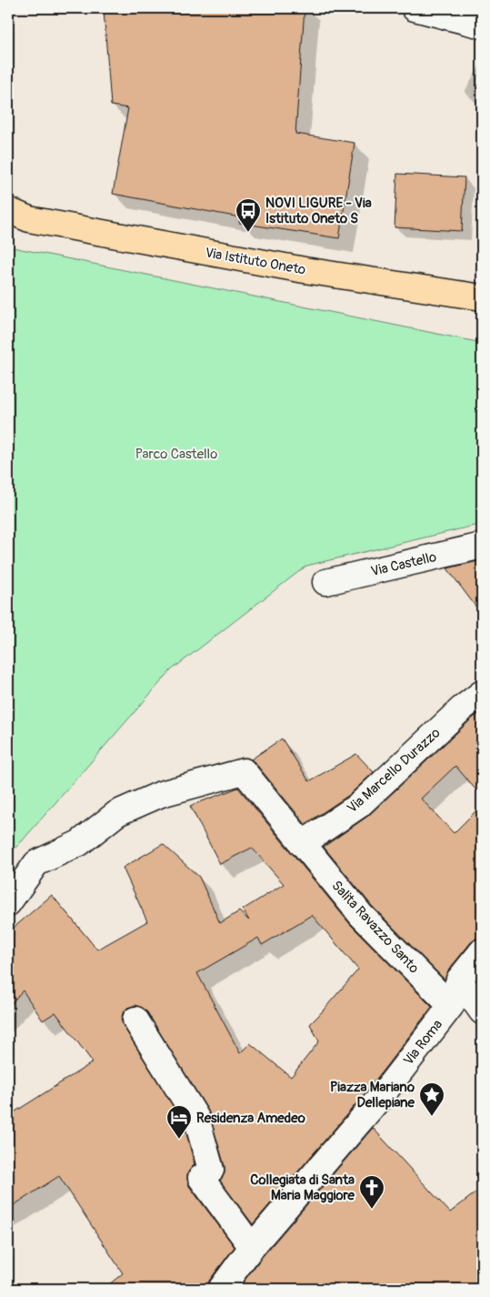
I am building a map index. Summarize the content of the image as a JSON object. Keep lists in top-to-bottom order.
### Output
{
  "streets": {
    "main road": ["Via Istituto Oneto"],
    "street": [
      "Via Castello",
      "Via Marcello Durazzo",
      "Salita Ravazzo Santo",
      "Via Roma"
    ]
  },
  "crossings": [
    ["Via Marcello Durazzo", "Salita Ravazzo Santo"],
    ["Salita Ravazzo Santo", "Via Roma"]
  ],
  "parks": ["Parco Castello"],
  "places": {
    "bus stop": ["NOVI LIGURE - Via Istituto Oneto S"],
    "place": ["Piazza Mariano Dellepiane"],
    "hotel": ["Residenza Amedeo"],
    "church": ["Collegiata di Santa Maria Maggiore"]
  }
}
